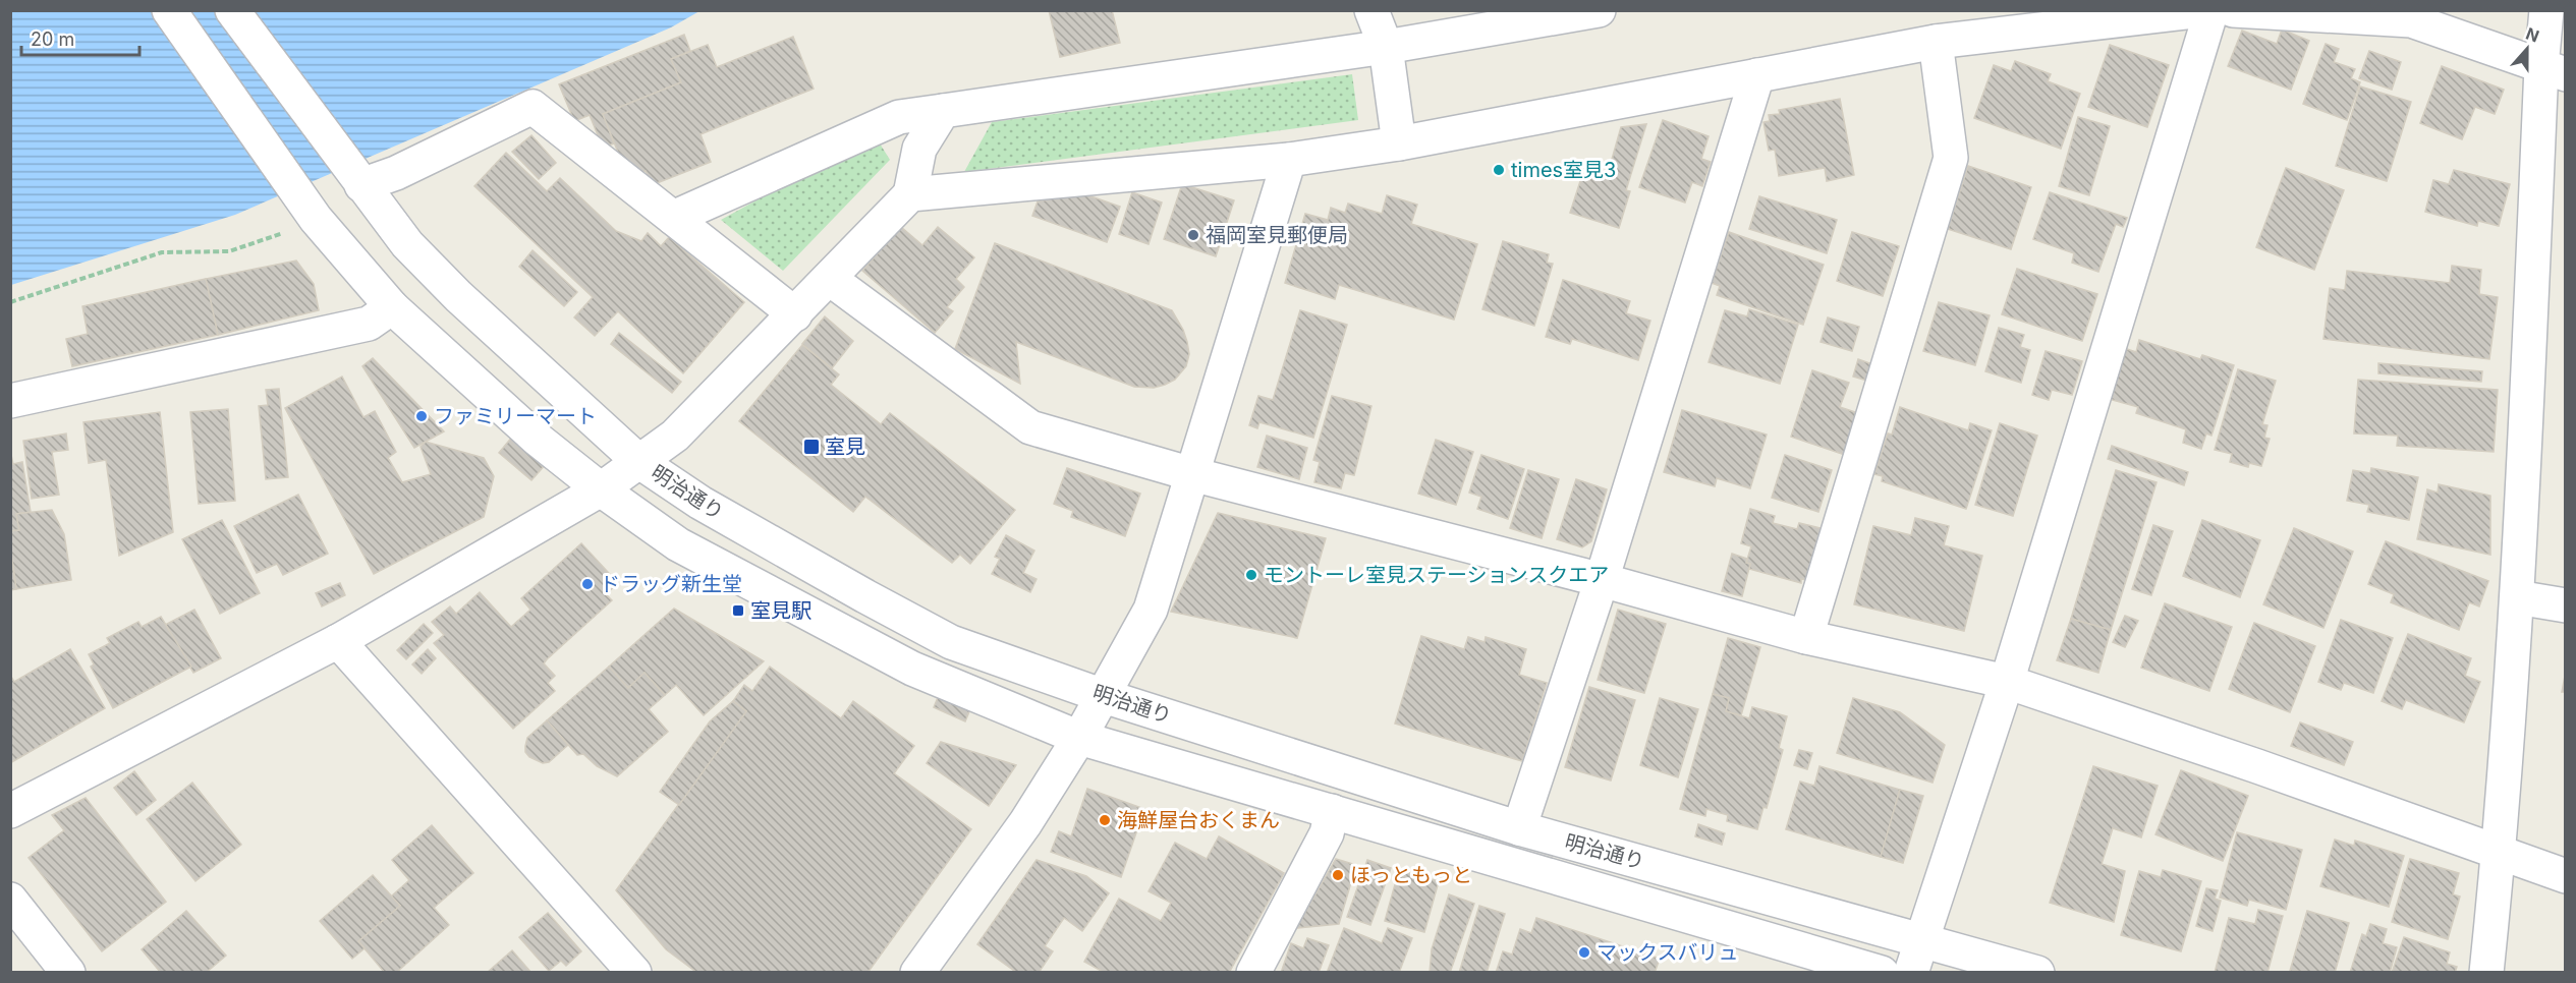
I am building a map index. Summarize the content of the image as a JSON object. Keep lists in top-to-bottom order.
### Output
{
  "streets": {
    "street": ["明治通り"]
  },
  "places": {
    "other": [
      "times室見3",
      "福岡室見郵便局",
      "ファミリーマート",
      "モントーレ室見ステーションスクエア",
      "ドラッグ新生堂",
      "海鮮屋台おくまん",
      "ほっともっと",
      "マックスバリュ"
    ],
    "transit": ["室見", "室見駅"]
  },
  "scale_bar": "20 m",
  "north": "top"
}
